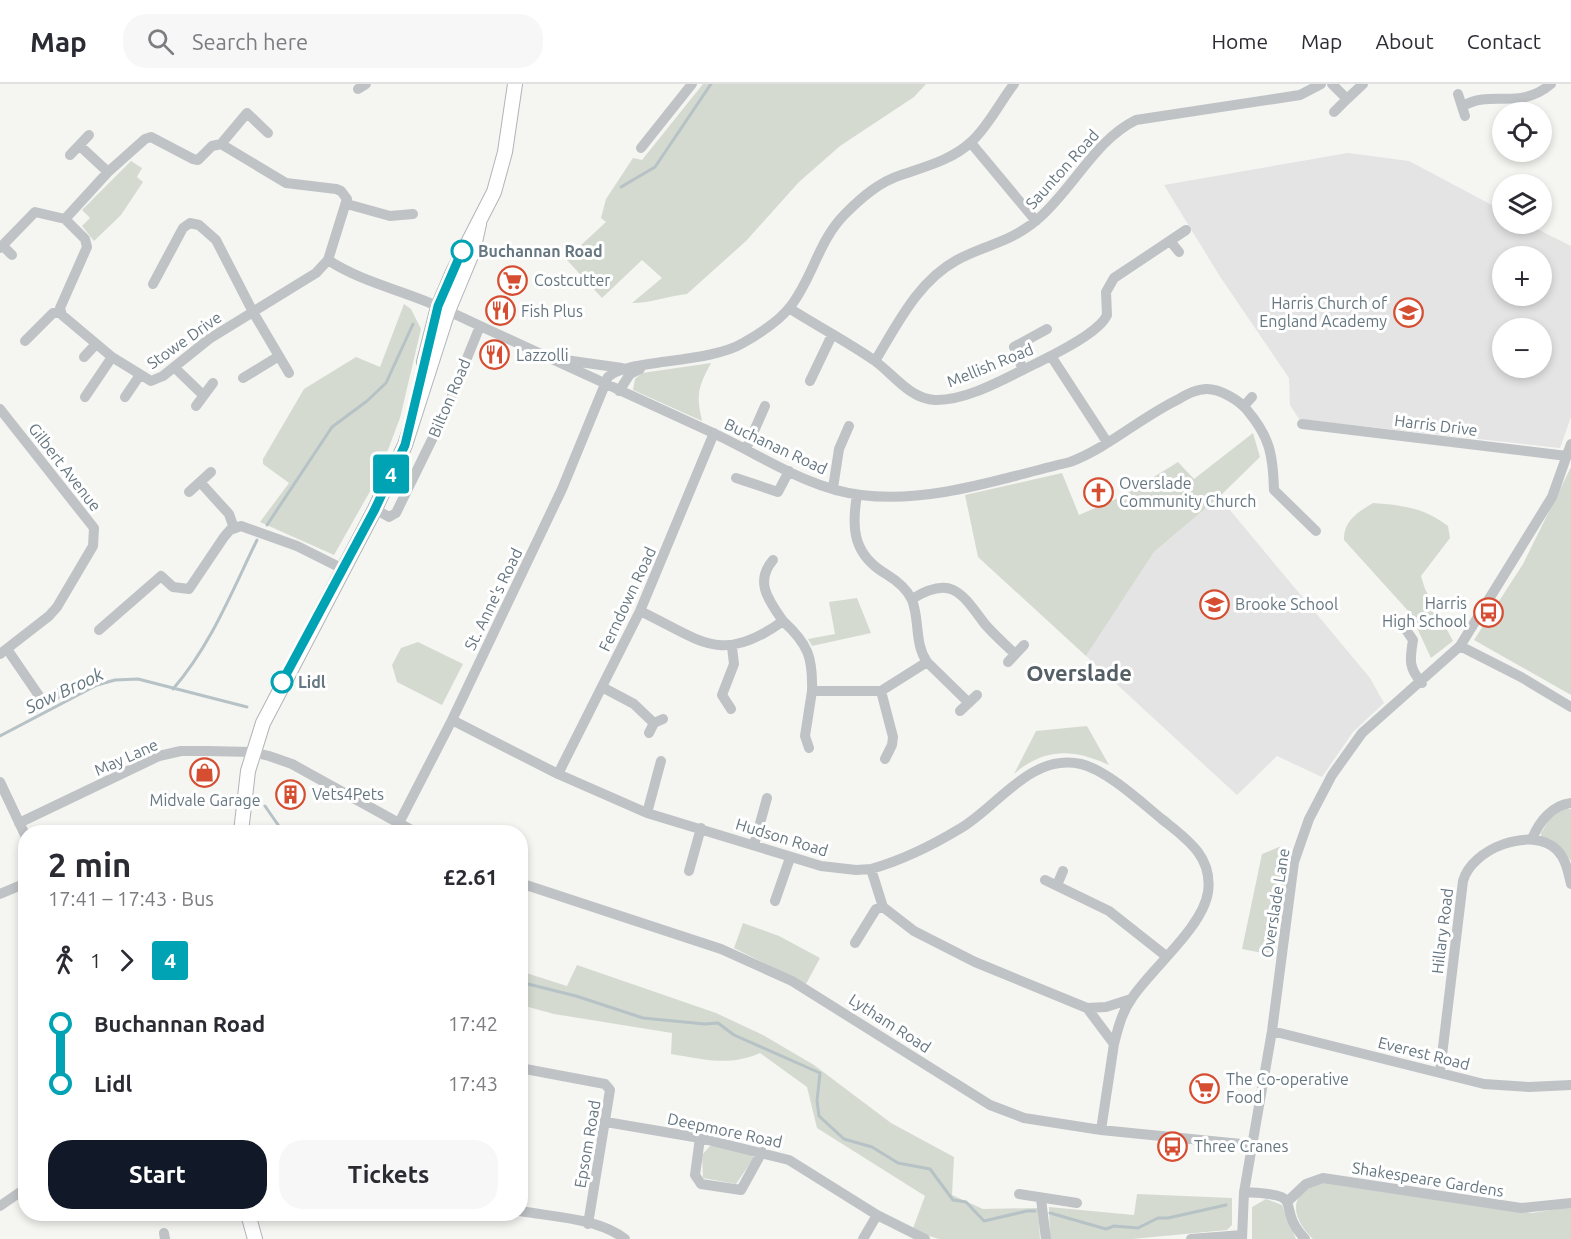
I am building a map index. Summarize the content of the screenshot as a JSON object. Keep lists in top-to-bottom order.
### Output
{
  "streets": {
    "main road": ["Bilton Road"],
    "street": [
      "Saunton Road",
      "Stowe Drive",
      "Mellish Road",
      "Harris Drive",
      "Buchanan Road",
      "Gilbert Avenue",
      "St. Anne's Road",
      "Ferndown Road",
      "May Lane",
      "Hudson Road",
      "Overslade Lane",
      "Hillary Road",
      "Lytham Road",
      "Everest Road",
      "Deepmore Road",
      "Epsom Road",
      "Shakespeare Gardens"
    ]
  },
  "crossings": [
    ["Saunton Road", "Mellish Road"],
    ["Stowe Drive", "Buchanan Road"],
    ["Bilton Road", "Buchanan Road"],
    ["Bilton Road", "May Lane"],
    ["Harris Drive", "Overslade Lane"],
    ["Buchanan Road", "St. Anne's Road"],
    ["Buchanan Road", "Ferndown Road"],
    ["St. Anne's Road", "Hudson Road"],
    ["Ferndown Road", "Hudson Road"],
    ["Overslade Lane", "Lytham Road"],
    ["Overslade Lane", "Everest Road"],
    ["Hillary Road", "Everest Road"],
    ["Deepmore Road", "Epsom Road"]
  ],
  "districts": ["Overslade"],
  "water": ["Sow Brook"],
  "places": {
    "other": ["Buchannan Road", "Lidl"],
    "supermarket": ["Costcutter", "The Co-operative Food"],
    "restaurant": ["Fish Plus", "Lazzolli"],
    "school or university": ["Harris Church of England Academy", "Brooke School"],
    "church": ["Overslade Community Church"],
    "bus stop": ["Harris High School", "Three Cranes"],
    "shop": ["Midvale Garage"],
    "building": ["Vets4Pets"]
  },
  "lines": ["bus line 4"],
  "page": {
    "header": "Map",
    "search": "Search here",
    "nav": [
      "Home",
      "Map",
      "About",
      "Contact"
    ],
    "on_map": "4",
    "map_buttons": ["+", "−"],
    "heading": ["2 min", "17:41 – 17:43 · Bus", "£2.61"],
    "legs": ["1", "4"],
    "list": [
      {
        "name": "Buchannan Road",
        "value": "17:42"
      },
      {
        "name": "Lidl",
        "value": "17:43"
      }
    ],
    "buttons": ["Start", "Tickets"]
  }
}
